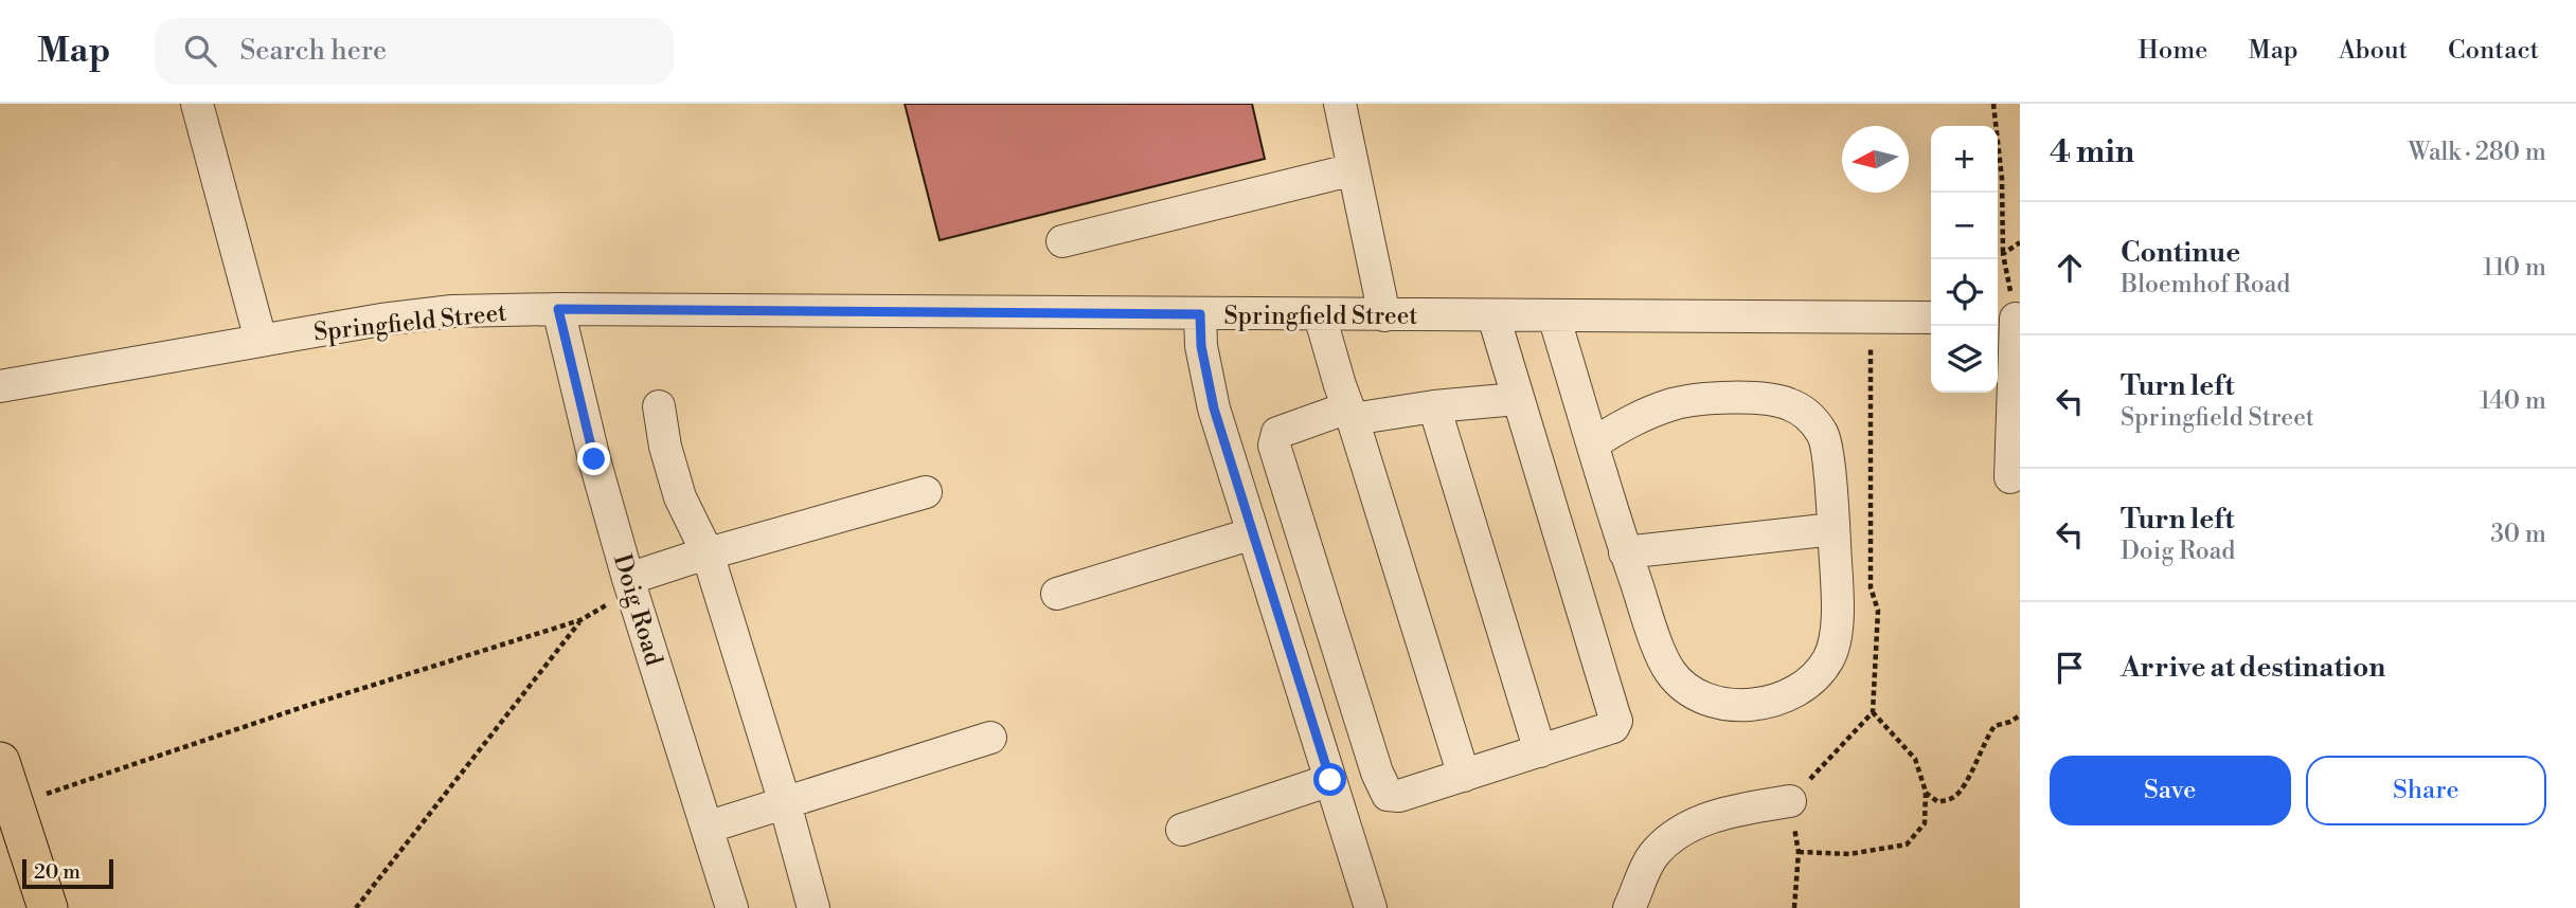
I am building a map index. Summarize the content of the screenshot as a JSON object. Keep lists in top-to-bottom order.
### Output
{
  "streets": {
    "street": ["Springfield Street", "Doig Road"]
  },
  "crossings": [
    ["Springfield Street", "Doig Road"]
  ],
  "scale_bar": "20 m",
  "north": "left",
  "page": {
    "header": "Map",
    "search": "Search here",
    "nav": [
      "Home",
      "Map",
      "About",
      "Contact"
    ],
    "heading": ["4 min", "Walk · 280 m"],
    "map_buttons": ["+", "−"],
    "list": [
      ["Continue", "Bloemhof Road", "110 m"],
      ["Turn left", "Springfield Street", "140 m"],
      ["Turn left", "Doig Road", "30 m"],
      "Arrive at destination"
    ],
    "buttons": ["Save", "Share"],
    "scale": "20 m"
  }
}
